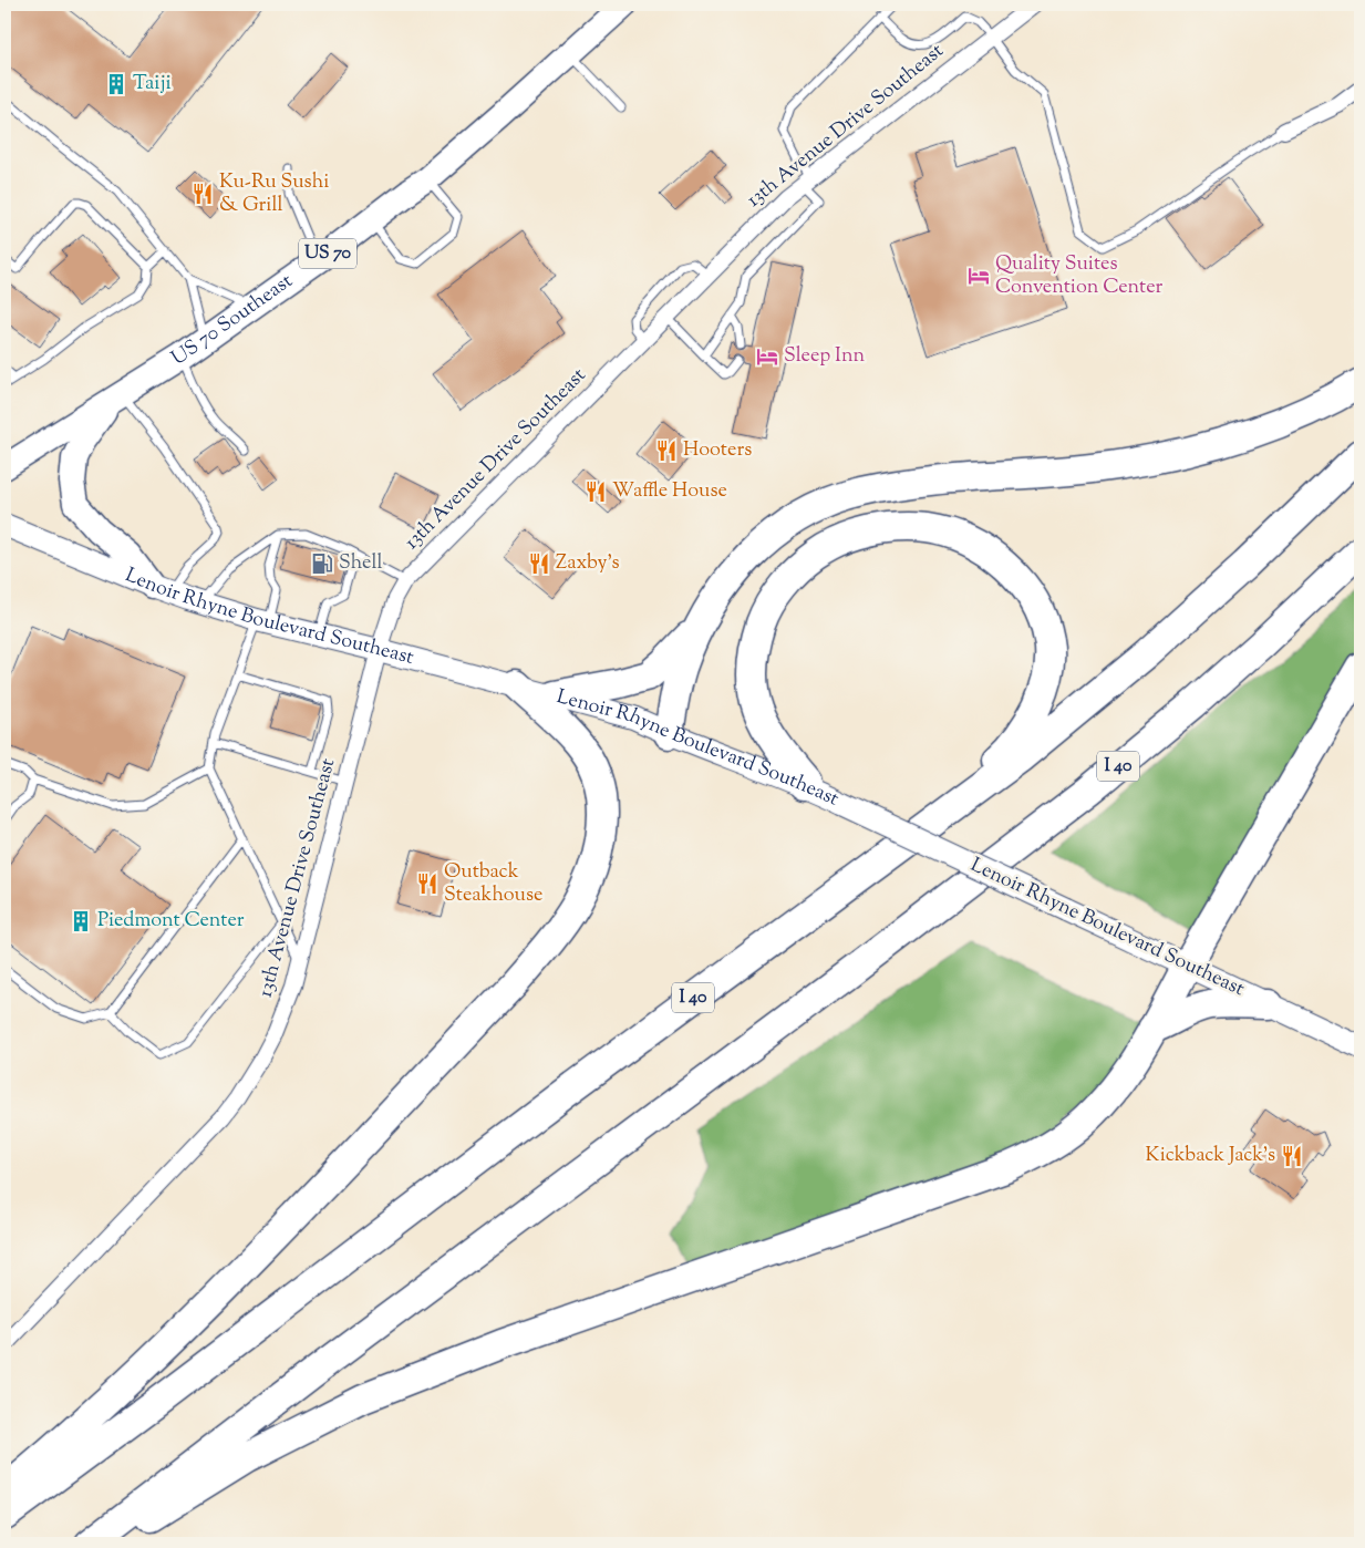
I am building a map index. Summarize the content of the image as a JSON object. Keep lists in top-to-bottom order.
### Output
{
  "streets": {
    "highway": ["I 40"],
    "main road": ["US 70", "US 70 Southeast", "Lenoir Rhyne Boulevard Southeast"],
    "street": ["13th Avenue Drive Southeast"]
  },
  "crossings": [
    ["13th Avenue Drive Southeast", "Lenoir Rhyne Boulevard Southeast"]
  ],
  "places": {
    "building": ["Taiji", "Piedmont Center"],
    "restaurant": [
      "Ku-Ru Sushi & Grill",
      "Hooters",
      "Waffle House",
      "Zaxby's",
      "Outback Steakhouse",
      "Kickback Jack's"
    ],
    "hotel": ["Quality Suites Convention Center", "Sleep Inn"],
    "fuel station": ["Shell"]
  }
}
